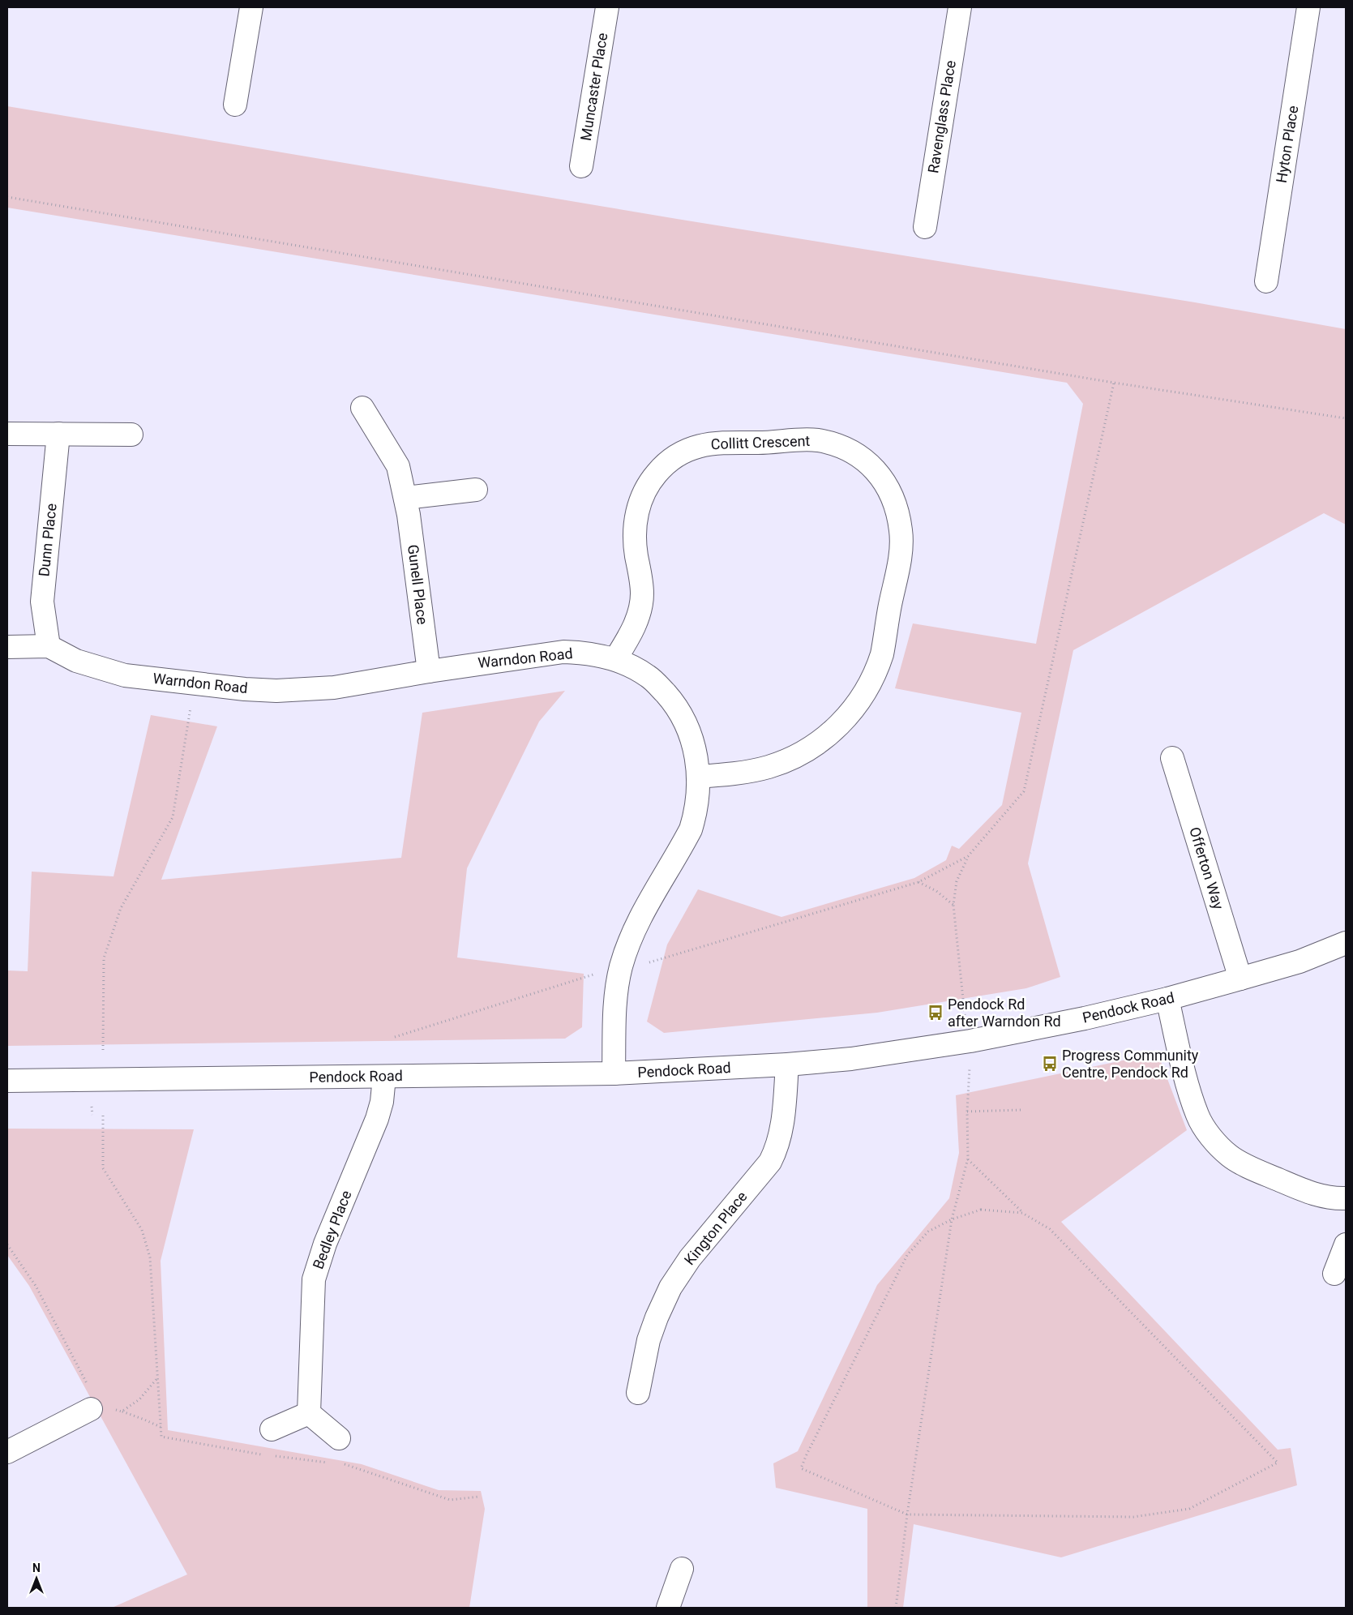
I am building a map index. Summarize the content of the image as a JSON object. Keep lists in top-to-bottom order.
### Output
{
  "streets": {
    "street": [
      "Muncaster Place",
      "Ravenglass Place",
      "Hyton Place",
      "Collitt Crescent",
      "Dunn Place",
      "Gunell Place",
      "Warndon Road",
      "Offerton Way",
      "Pendock Road",
      "Kington Place",
      "Bedley Place"
    ]
  },
  "crossings": [
    ["Collitt Crescent", "Warndon Road"],
    ["Dunn Place", "Warndon Road"],
    ["Gunell Place", "Warndon Road"],
    ["Warndon Road", "Pendock Road"],
    ["Offerton Way", "Pendock Road"],
    ["Pendock Road", "Kington Place"],
    ["Pendock Road", "Bedley Place"]
  ],
  "places": {
    "bus stop": ["Pendock Rd after Warndon Rd", "Progress Community Centre, Pendock Rd"]
  },
  "north": "top"
}
